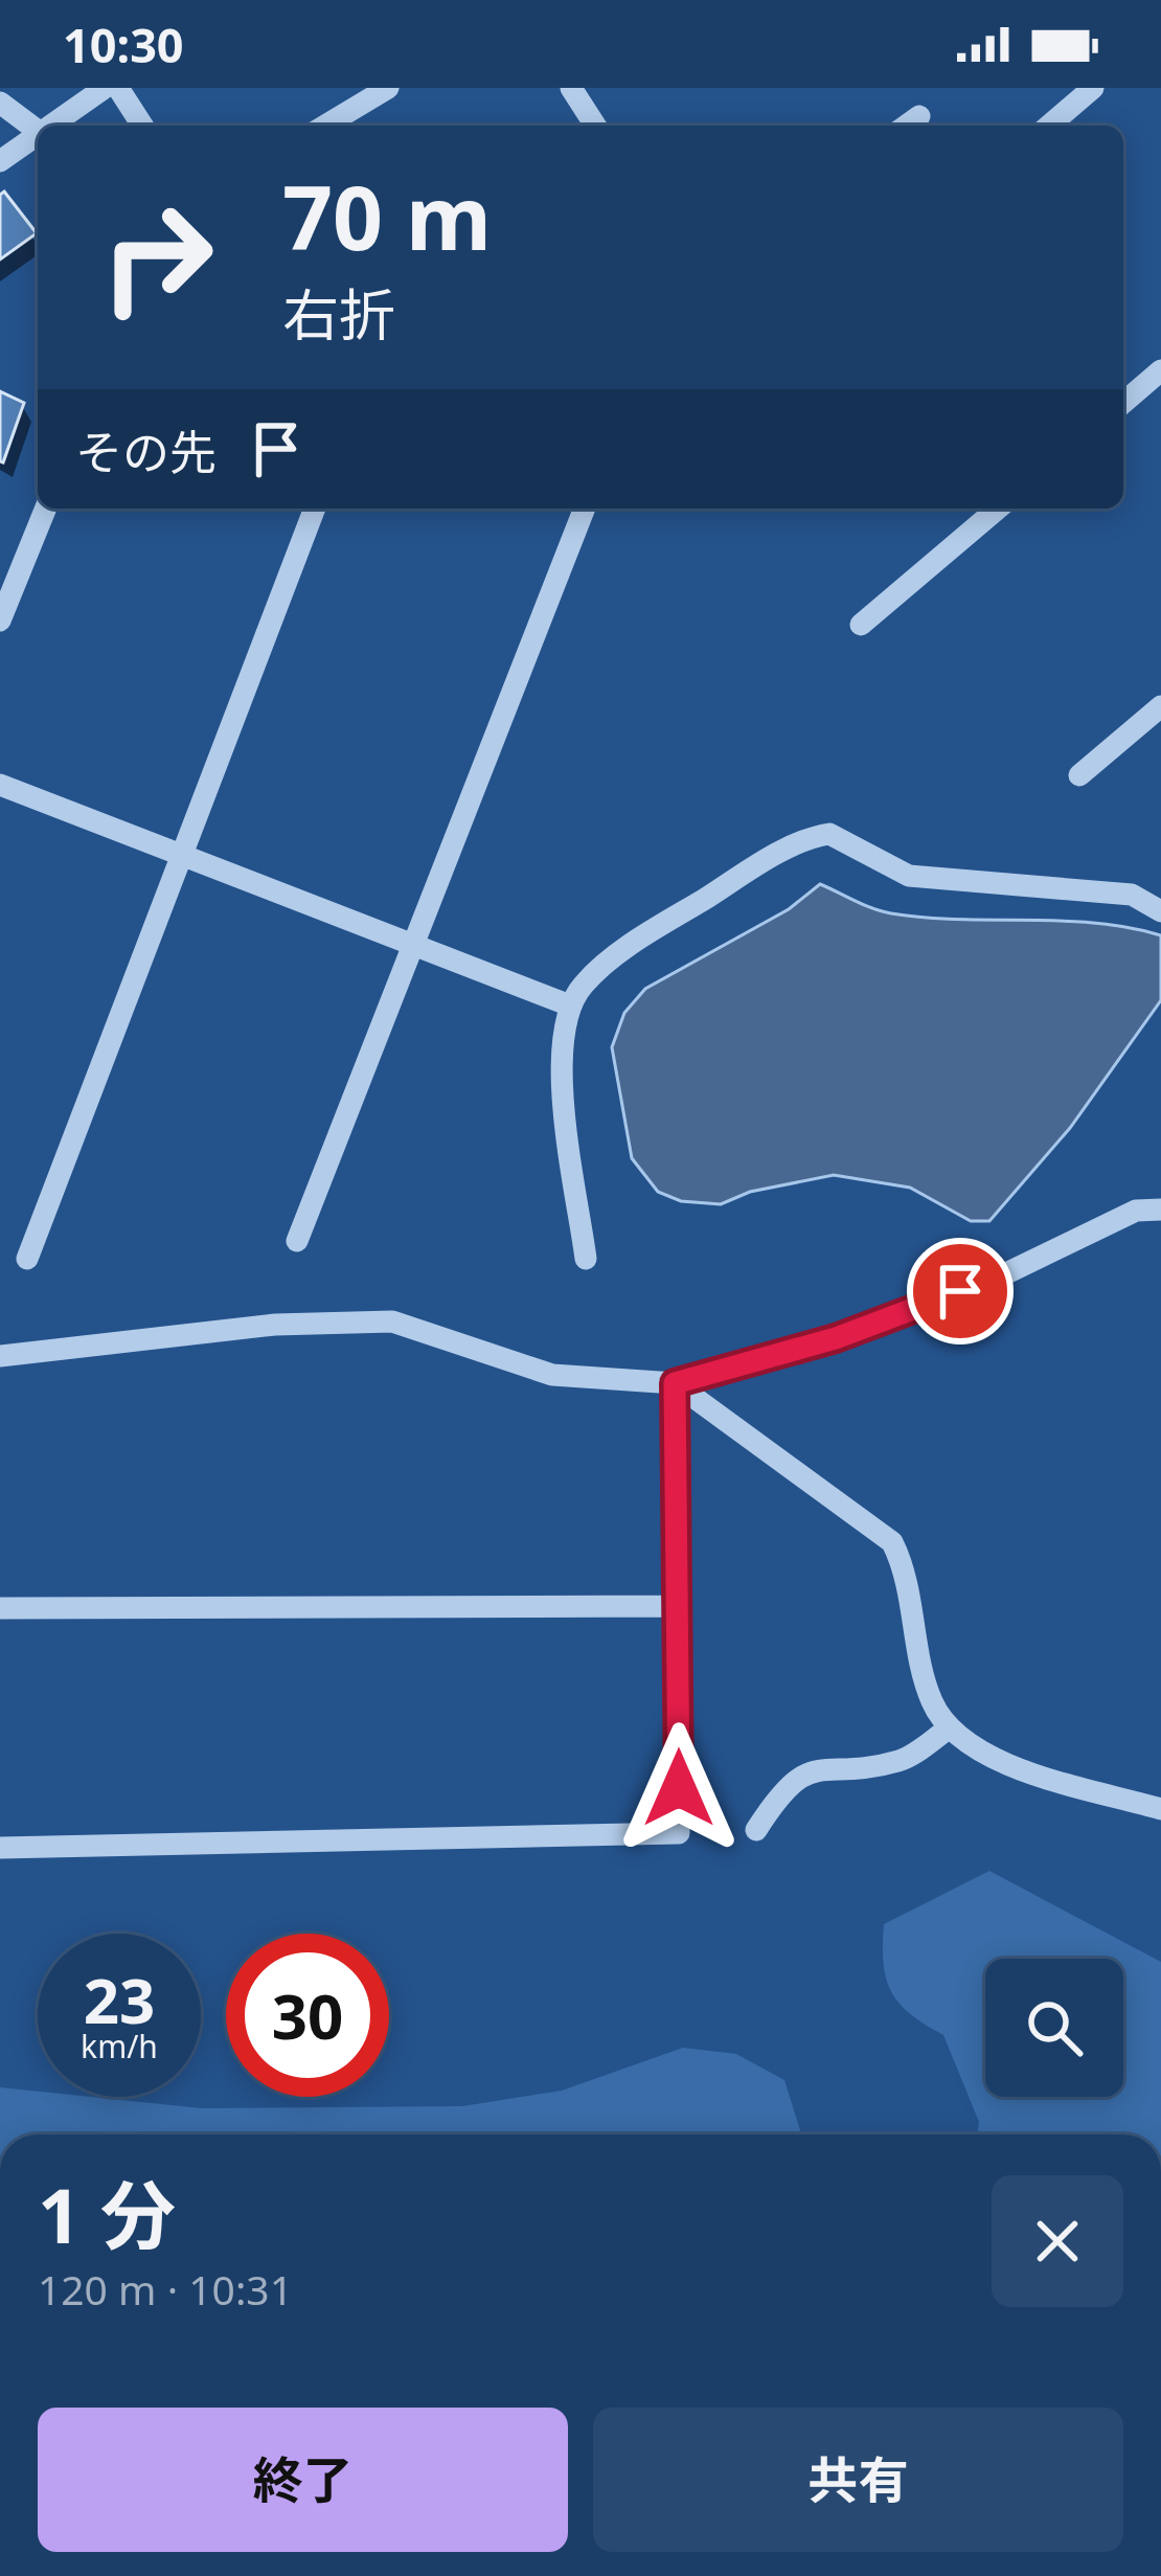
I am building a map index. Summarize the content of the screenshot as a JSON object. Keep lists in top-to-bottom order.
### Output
{
  "page": {
    "status": "10:30",
    "turn": ["70 m", "右折"],
    "then": "その先",
    "speed": "23 km/h",
    "limit": "30",
    "heading": ["1 分", "120 m · 10:31"],
    "buttons": ["終了", "共有"]
  }
}
